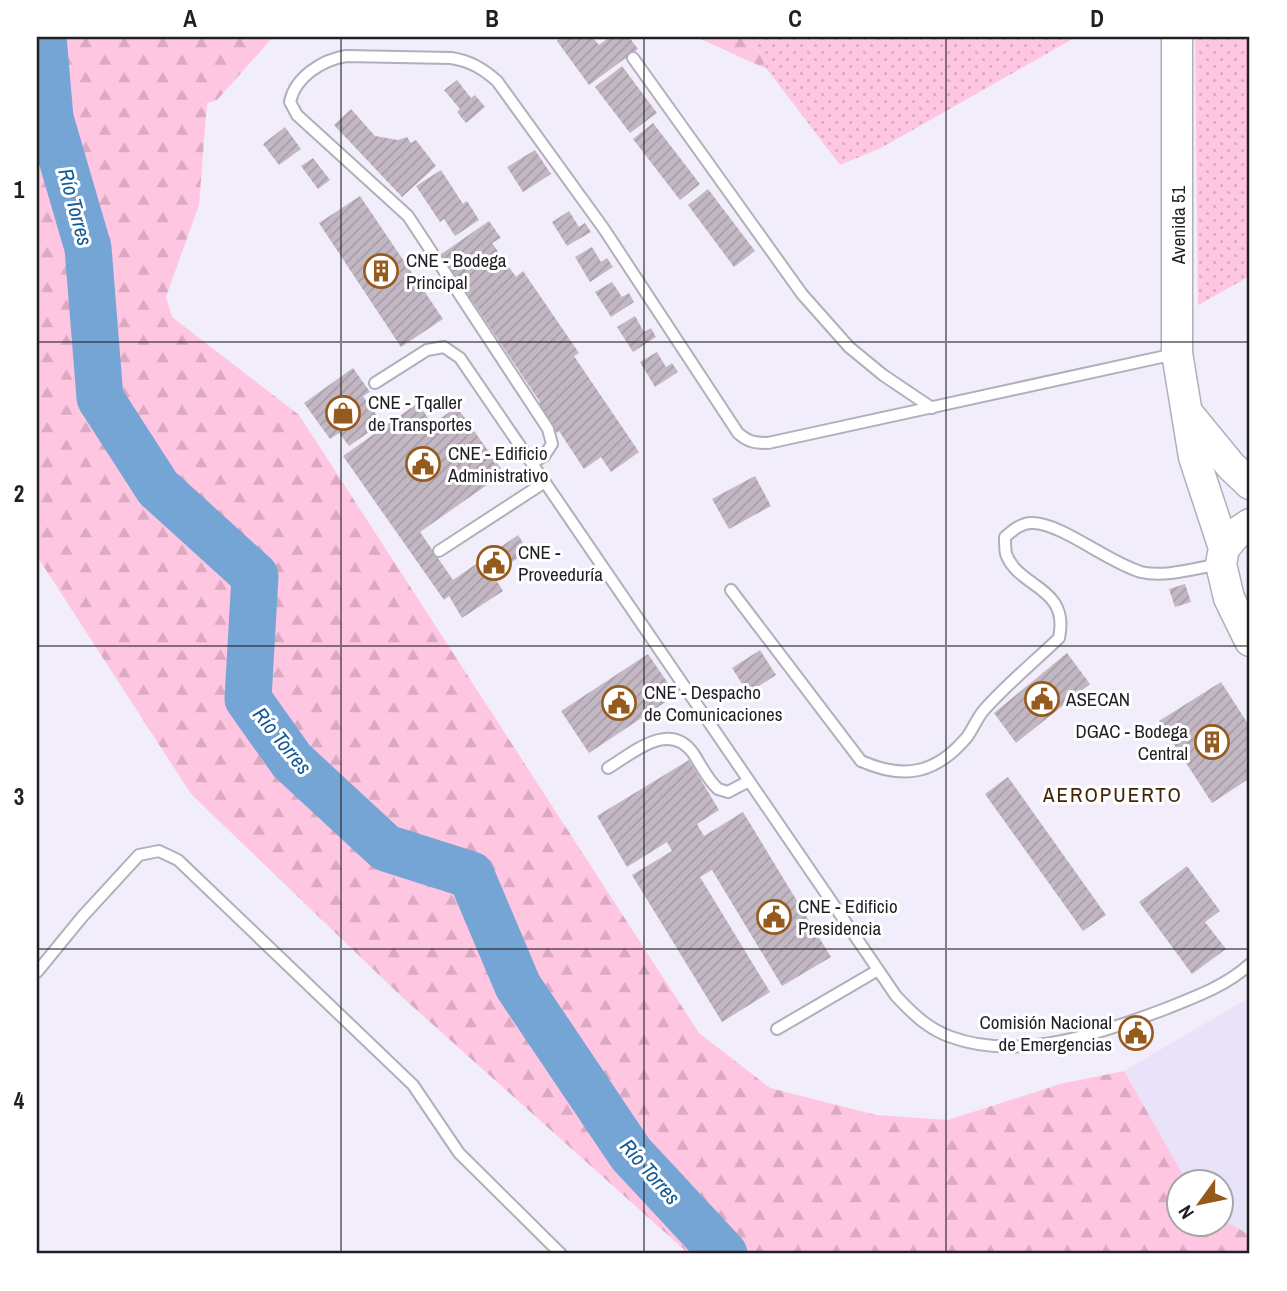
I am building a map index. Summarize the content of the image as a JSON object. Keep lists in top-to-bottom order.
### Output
{
  "streets": {
    "main road": ["Avenida 51"]
  },
  "districts": ["AEROPUERTO"],
  "water": ["Río Torres"],
  "places": {
    "building": ["CNE - Bodega Principal", "DGAC - Bodega Central"],
    "shop": ["CNE - Tqaller de Transportes"],
    "public building": [
      "CNE - Edificio Administrativo",
      "CNE - Proveeduría",
      "ASECAN",
      "CNE - Despacho de Comunicaciones",
      "CNE - Edificio Presidencia",
      "Comisión Nacional de Emergencias"
    ]
  },
  "north": "bottom left",
  "grid": {
    "columns": [
      "A",
      "B",
      "C",
      "D"
    ],
    "rows": [
      "1",
      "2",
      "3",
      "4"
    ]
  }
}
